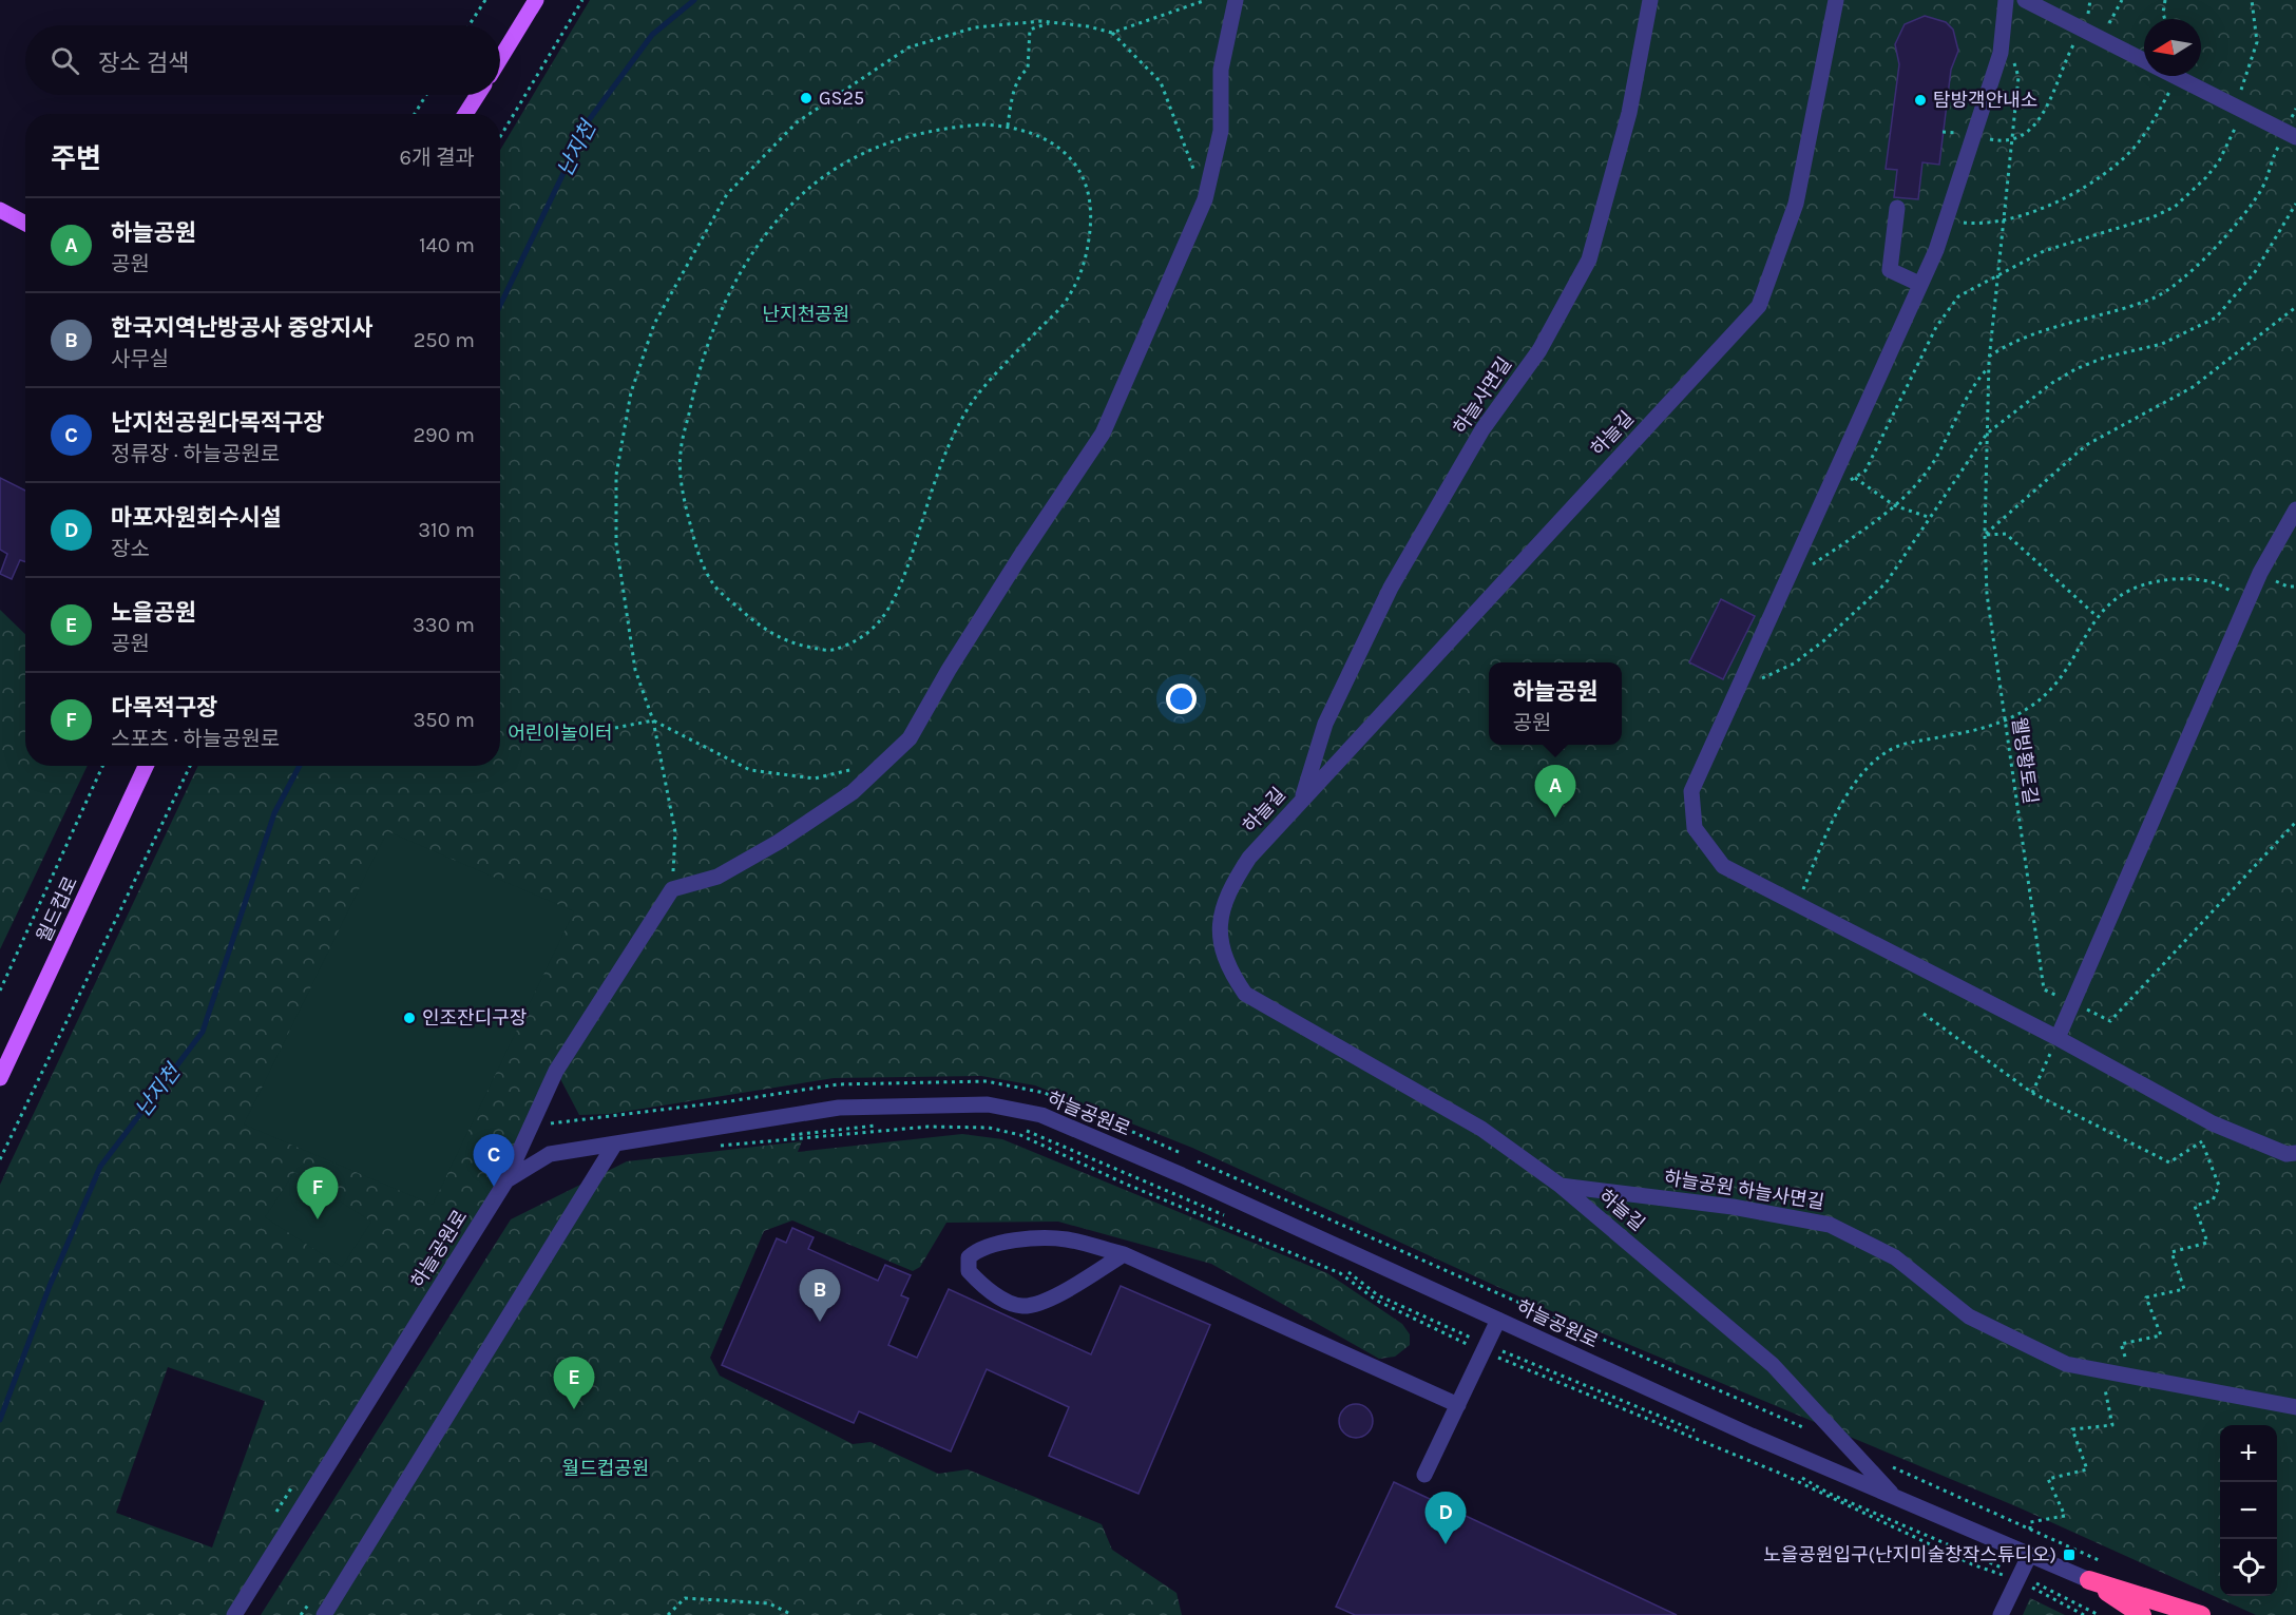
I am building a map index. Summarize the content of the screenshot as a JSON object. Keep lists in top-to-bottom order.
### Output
{
  "streets": {
    "main road": ["월드컵로"],
    "street": [
      "하늘사면길",
      "하늘길",
      "하늘공원로",
      "하늘공원 하늘사면길"
    ],
    "path": ["웰빙황토길"]
  },
  "crossings": [
    ["하늘사면길", "하늘길"],
    ["하늘길", "하늘공원로"],
    ["하늘길", "하늘공원 하늘사면길"]
  ],
  "water": ["난지천"],
  "parks": ["난지천공원", "어린이놀이터", "월드컵공원"],
  "places": {
    "other": ["GS25", "탐방객안내소", "인조잔디구장"],
    "transit": ["노을공원입구(난지미술창작스튜디오)"]
  },
  "north": "left",
  "page": {
    "search": "장소 검색",
    "heading": ["주변", "6개 결과"],
    "list": [
      {
        "mark": "A",
        "name": "하늘공원",
        "note": "공원",
        "value": "140 m"
      },
      {
        "mark": "B",
        "name": "한국지역난방공사 중앙지사",
        "note": "사무실",
        "value": "250 m"
      },
      {
        "mark": "C",
        "name": "난지천공원다목적구장",
        "note": "정류장 · 하늘공원로",
        "value": "290 m"
      },
      {
        "mark": "D",
        "name": "마포자원회수시설",
        "note": "장소",
        "value": "310 m"
      },
      {
        "mark": "E",
        "name": "노을공원",
        "note": "공원",
        "value": "330 m"
      },
      {
        "mark": "F",
        "name": "다목적구장",
        "note": "스포츠 · 하늘공원로",
        "value": "350 m"
      }
    ],
    "popup": ["하늘공원", "공원"],
    "pins": [
      "A",
      "C",
      "F",
      "B",
      "E",
      "D"
    ],
    "map_buttons": ["+", "−"]
  }
}
